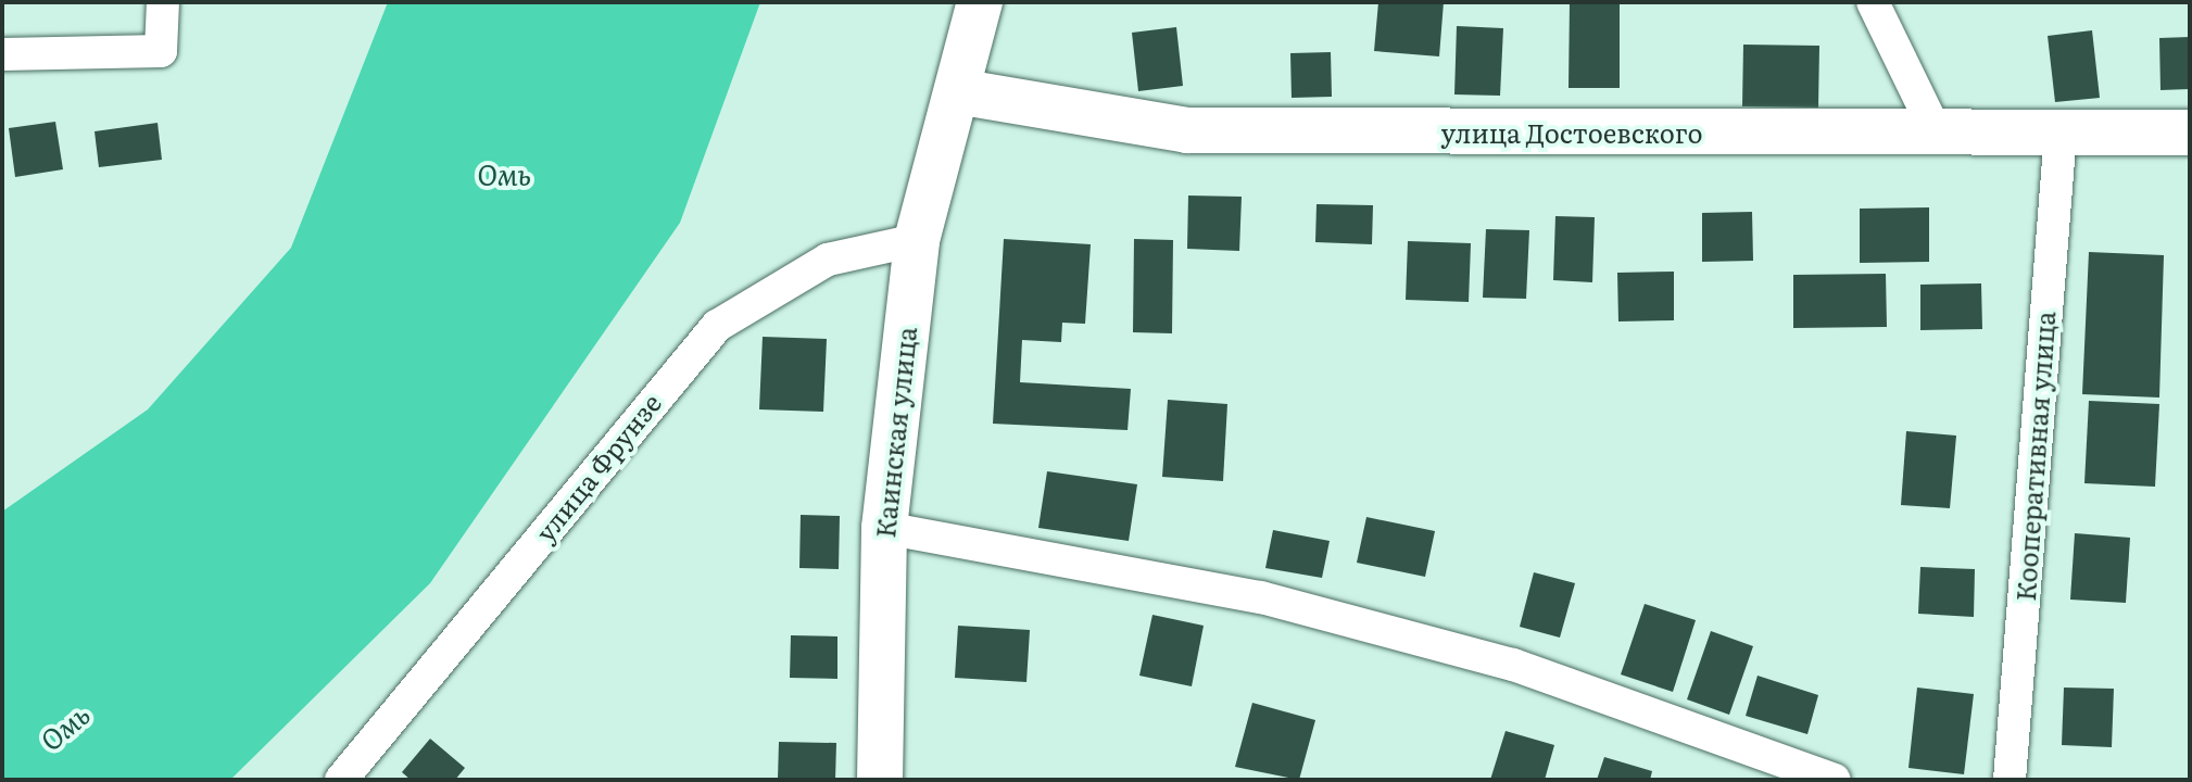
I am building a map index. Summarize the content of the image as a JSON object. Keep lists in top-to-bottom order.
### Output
{
  "streets": {
    "main road": ["улица Достоевского", "Каинская улица"],
    "street": ["Кооперативная улица", "улица Фрунзе"]
  },
  "crossings": [
    ["улица Достоевского", "Каинская улица"],
    ["улица Достоевского", "Кооперативная улица"],
    ["Каинская улица", "улица Фрунзе"]
  ],
  "water": ["Омь"]
}
